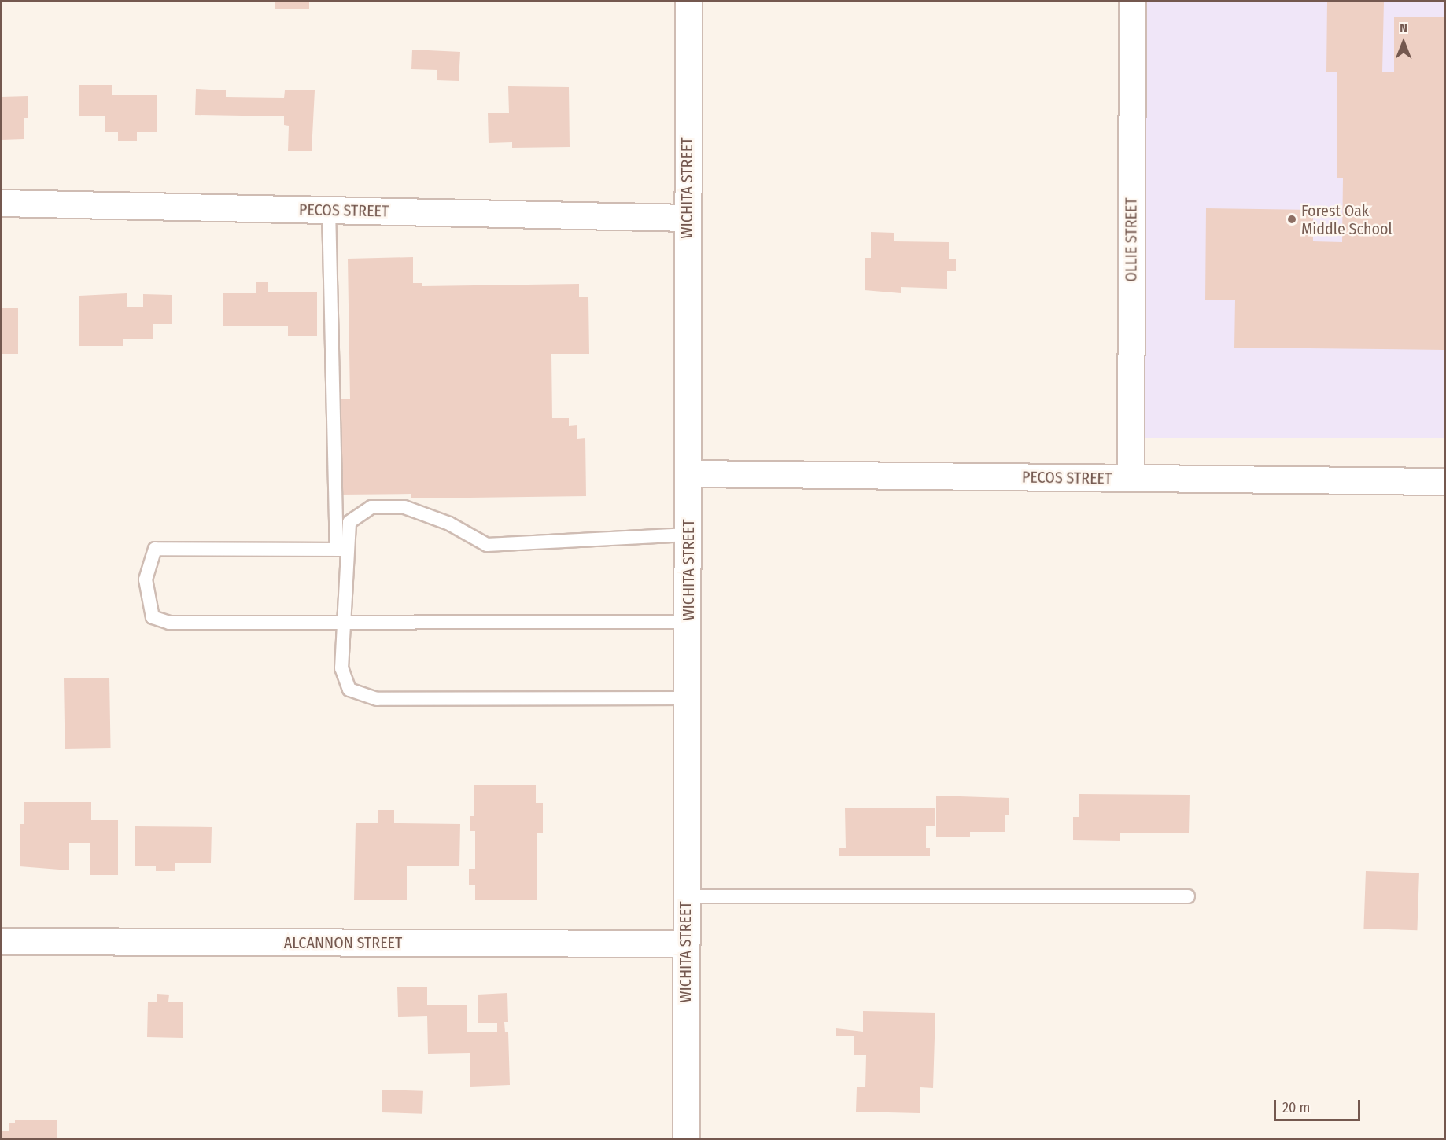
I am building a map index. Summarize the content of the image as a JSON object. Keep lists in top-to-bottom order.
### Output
{
  "streets": {
    "street": [
      "WICHITA STREET",
      "PECOS STREET",
      "OLLIE STREET",
      "ALCANNON STREET"
    ]
  },
  "crossings": [
    ["WICHITA STREET", "PECOS STREET"],
    ["WICHITA STREET", "ALCANNON STREET"],
    ["PECOS STREET", "OLLIE STREET"]
  ],
  "places": ["Forest Oak Middle School"],
  "scale_bar": "20 m",
  "north": "top"
}
